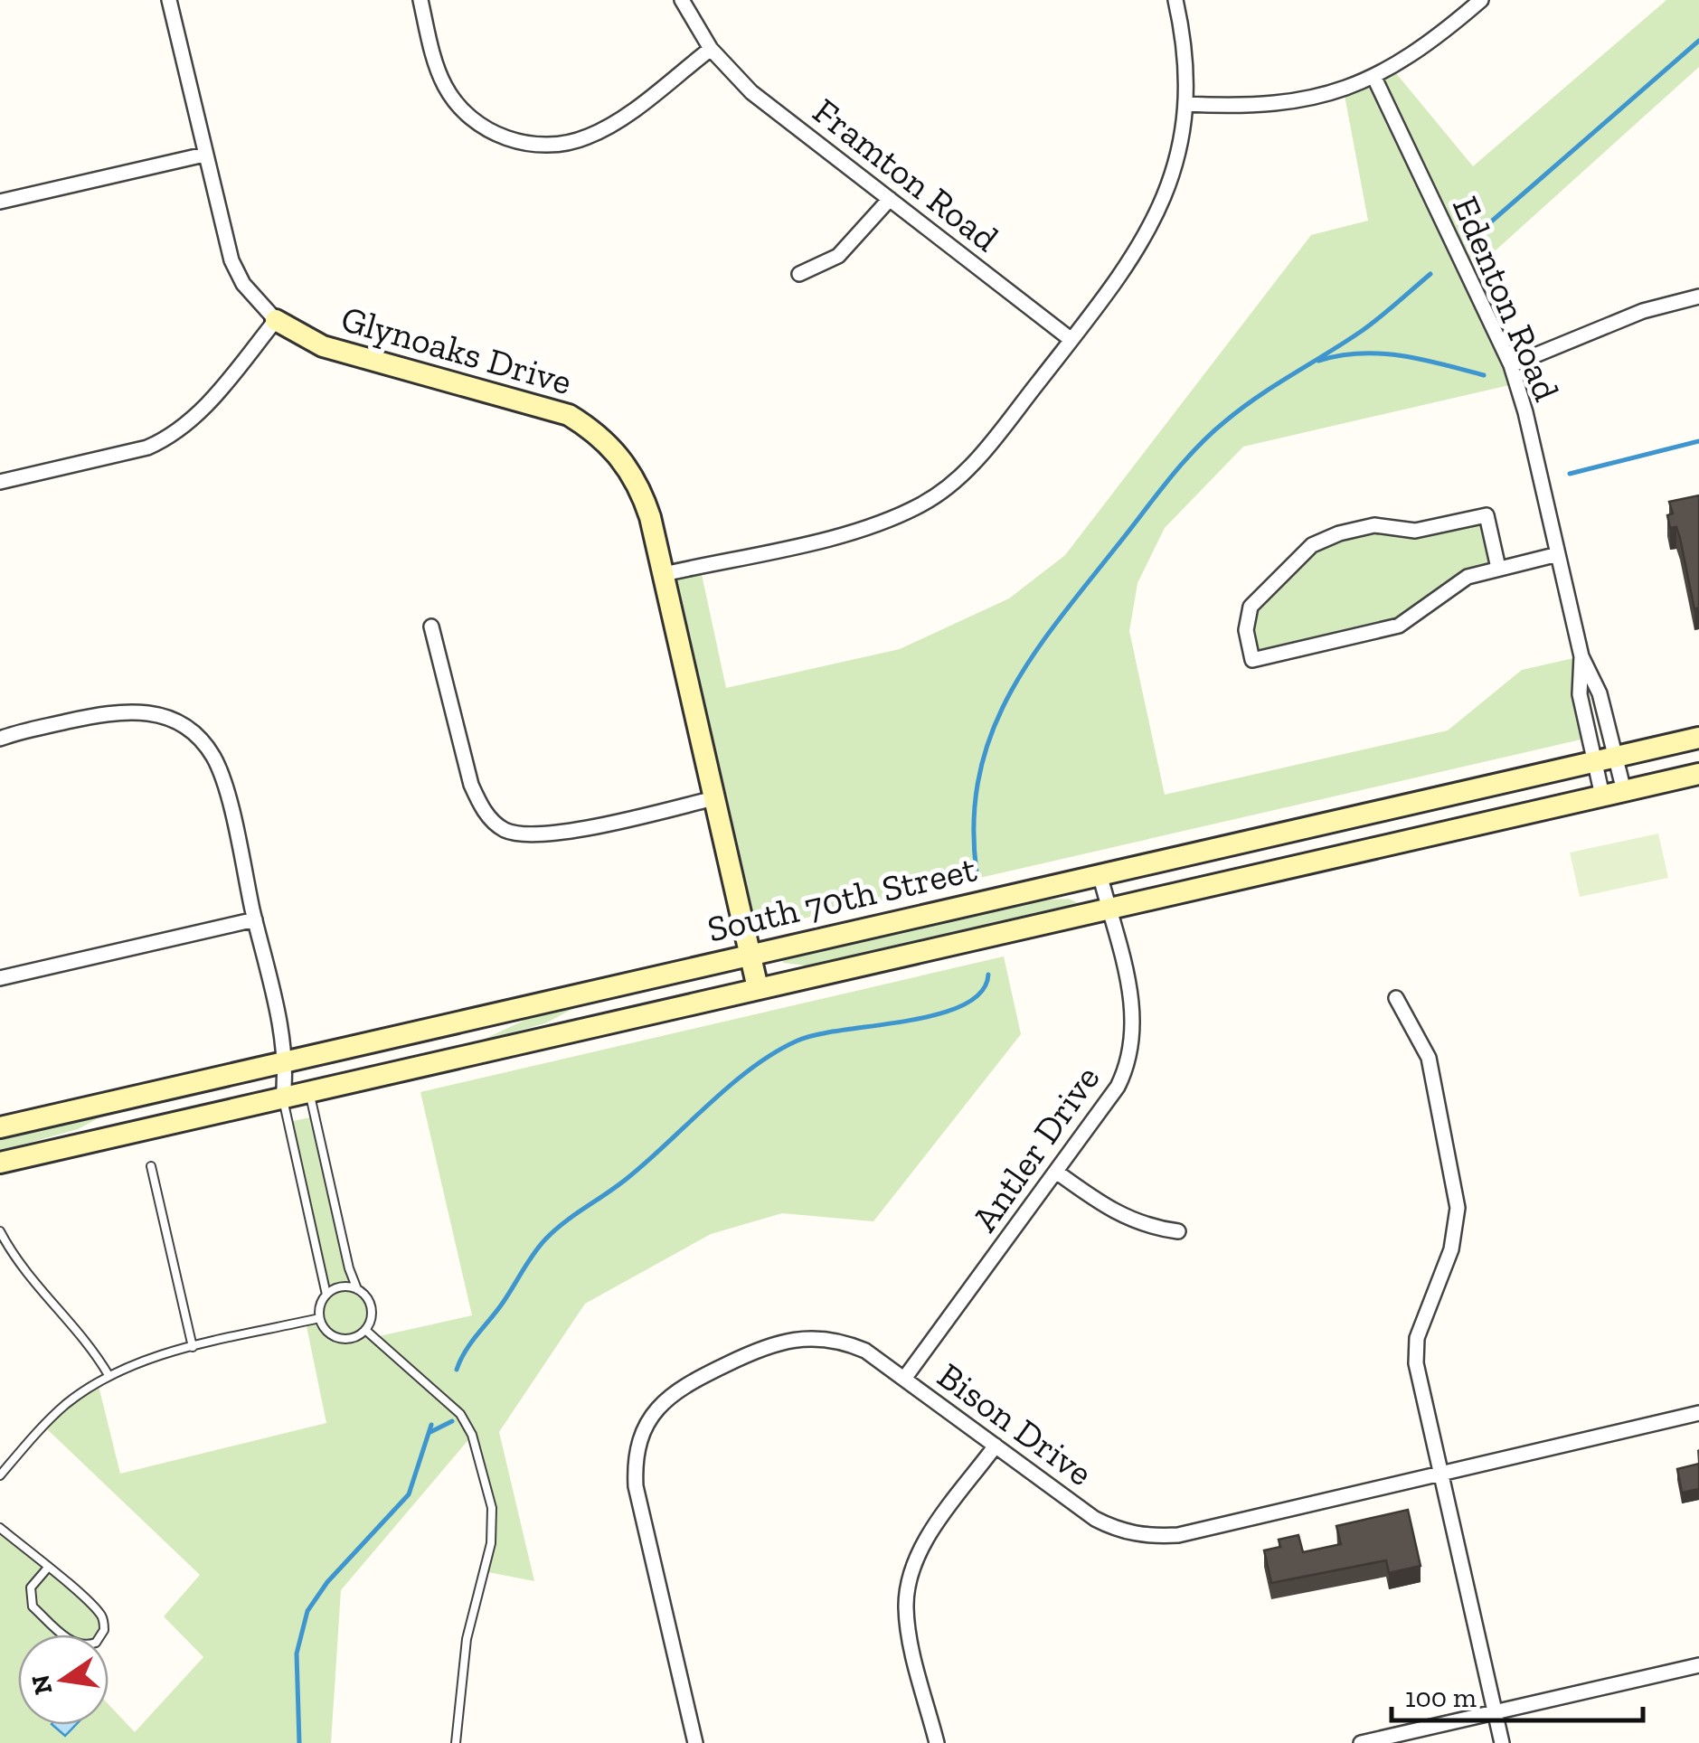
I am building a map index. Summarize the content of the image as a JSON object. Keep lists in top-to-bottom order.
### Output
{
  "streets": {
    "main road": ["Glynoaks Drive", "South 70th Street"],
    "street": [
      "Framton Road",
      "Edenton Road",
      "Antler Drive",
      "Bison Drive"
    ]
  },
  "crossings": [
    ["Edenton Road", "South 70th Street"],
    ["Glynoaks Drive", "South 70th Street"],
    ["South 70th Street", "Antler Drive"],
    ["Antler Drive", "Bison Drive"]
  ],
  "scale_bar": "100 m",
  "north": "left"
}
